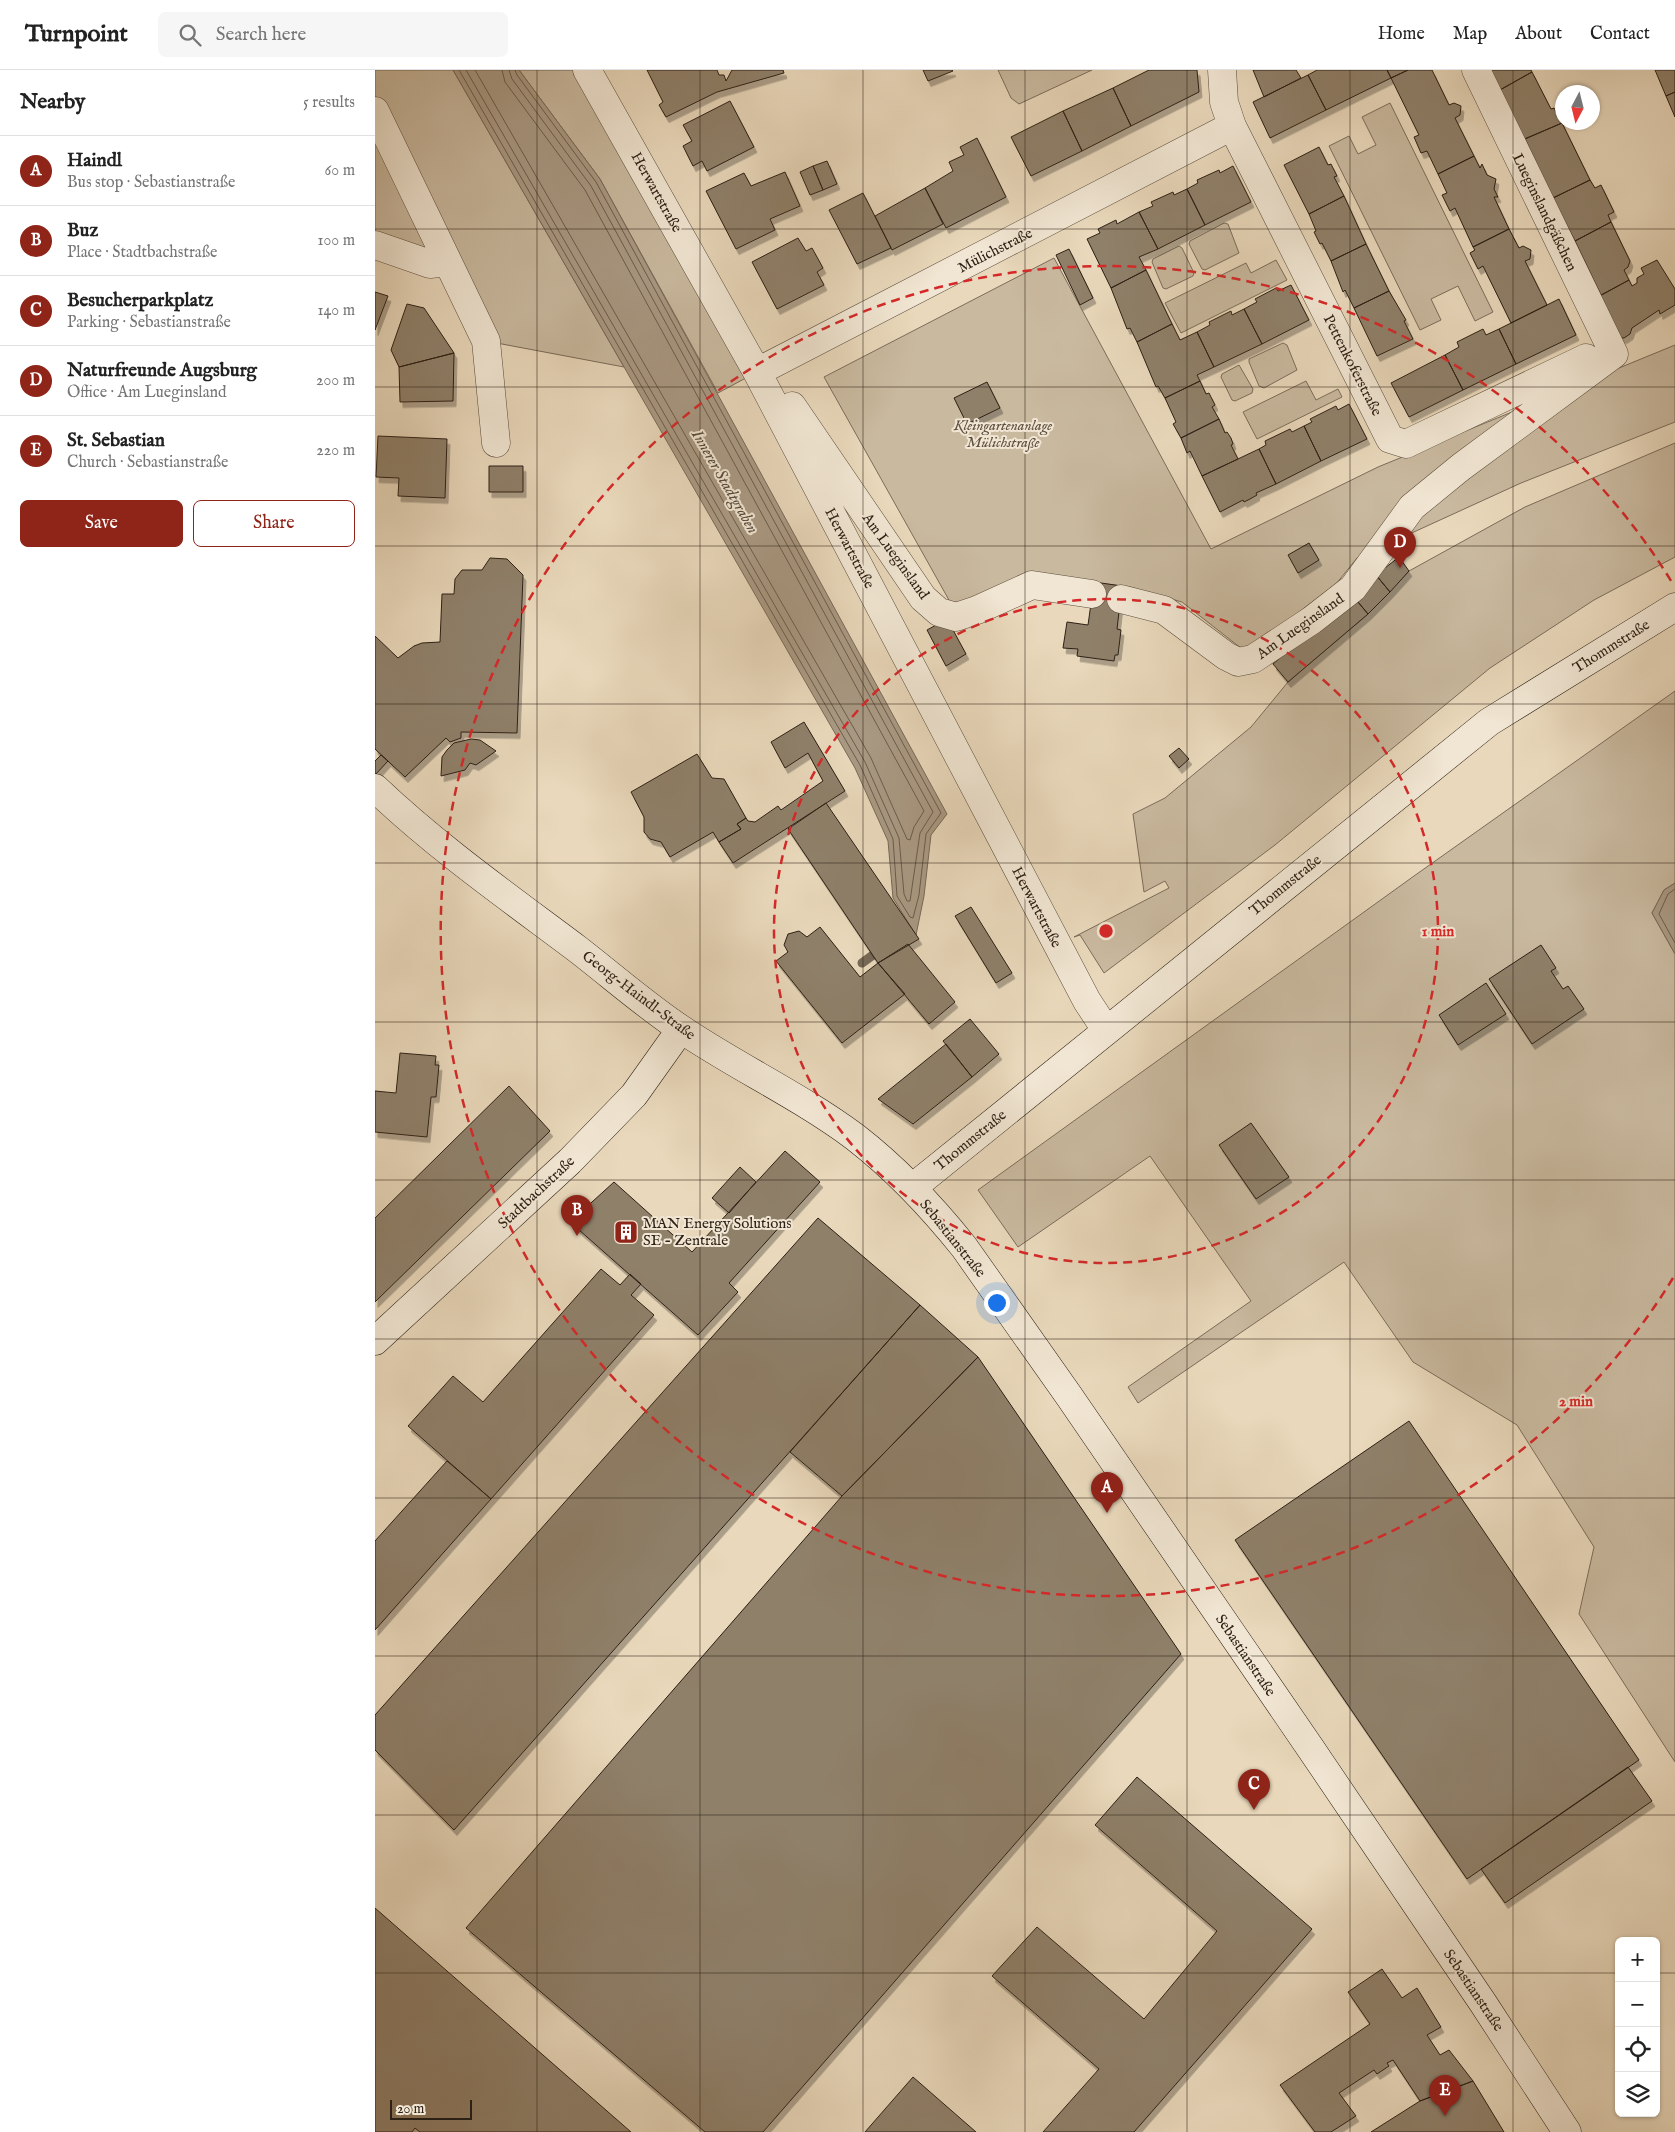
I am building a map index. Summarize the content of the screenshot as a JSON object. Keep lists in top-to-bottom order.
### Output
{
  "streets": {
    "street": [
      "Herwartstraße",
      "Lueginslandgäßchen",
      "Mülichstraße",
      "Pettenkoferstraße",
      "Am Lueginsland",
      "Thommstraße",
      "Georg-Haindl-Straße",
      "Stadtbachstraße",
      "Sebastianstraße"
    ]
  },
  "crossings": [
    ["Herwartstraße", "Mülichstraße"],
    ["Herwartstraße", "Am Lueginsland"],
    ["Herwartstraße", "Thommstraße"],
    ["Lueginslandgäßchen", "Pettenkoferstraße"],
    ["Lueginslandgäßchen", "Am Lueginsland"],
    ["Mülichstraße", "Pettenkoferstraße"],
    ["Mülichstraße", "Am Lueginsland"],
    ["Pettenkoferstraße", "Am Lueginsland"],
    ["Thommstraße", "Georg-Haindl-Straße"],
    ["Thommstraße", "Sebastianstraße"],
    ["Georg-Haindl-Straße", "Stadtbachstraße"],
    ["Georg-Haindl-Straße", "Sebastianstraße"]
  ],
  "water": ["Innerer Stadtgraben"],
  "parks": ["Kleingartenanlage Mülichstraße"],
  "places": {
    "building": ["MAN Energy Solutions SE - Zentrale"]
  },
  "scale_bar": "20 m",
  "north": "bottom",
  "page": {
    "header": "Turnpoint",
    "search": "Search here",
    "nav": [
      "Home",
      "Map",
      "About",
      "Contact"
    ],
    "heading": ["Nearby", "5 results"],
    "list": [
      {
        "mark": "A",
        "name": "Haindl",
        "note": "Bus stop · Sebastianstraße",
        "value": "60 m"
      },
      {
        "mark": "B",
        "name": "Buz",
        "note": "Place · Stadtbachstraße",
        "value": "100 m"
      },
      {
        "mark": "C",
        "name": "Besucherparkplatz",
        "note": "Parking · Sebastianstraße",
        "value": "140 m"
      },
      {
        "mark": "D",
        "name": "Naturfreunde Augsburg",
        "note": "Office · Am Lueginsland",
        "value": "200 m"
      },
      {
        "mark": "E",
        "name": "St. Sebastian",
        "note": "Church · Sebastianstraße",
        "value": "220 m"
      }
    ],
    "buttons": ["Save", "Share"],
    "pins": [
      "D",
      "B",
      "A",
      "C",
      "E"
    ],
    "map_buttons": ["+", "−"],
    "scale": "20 m"
  },
  "rings": ["1 min", "2 min"]
}
